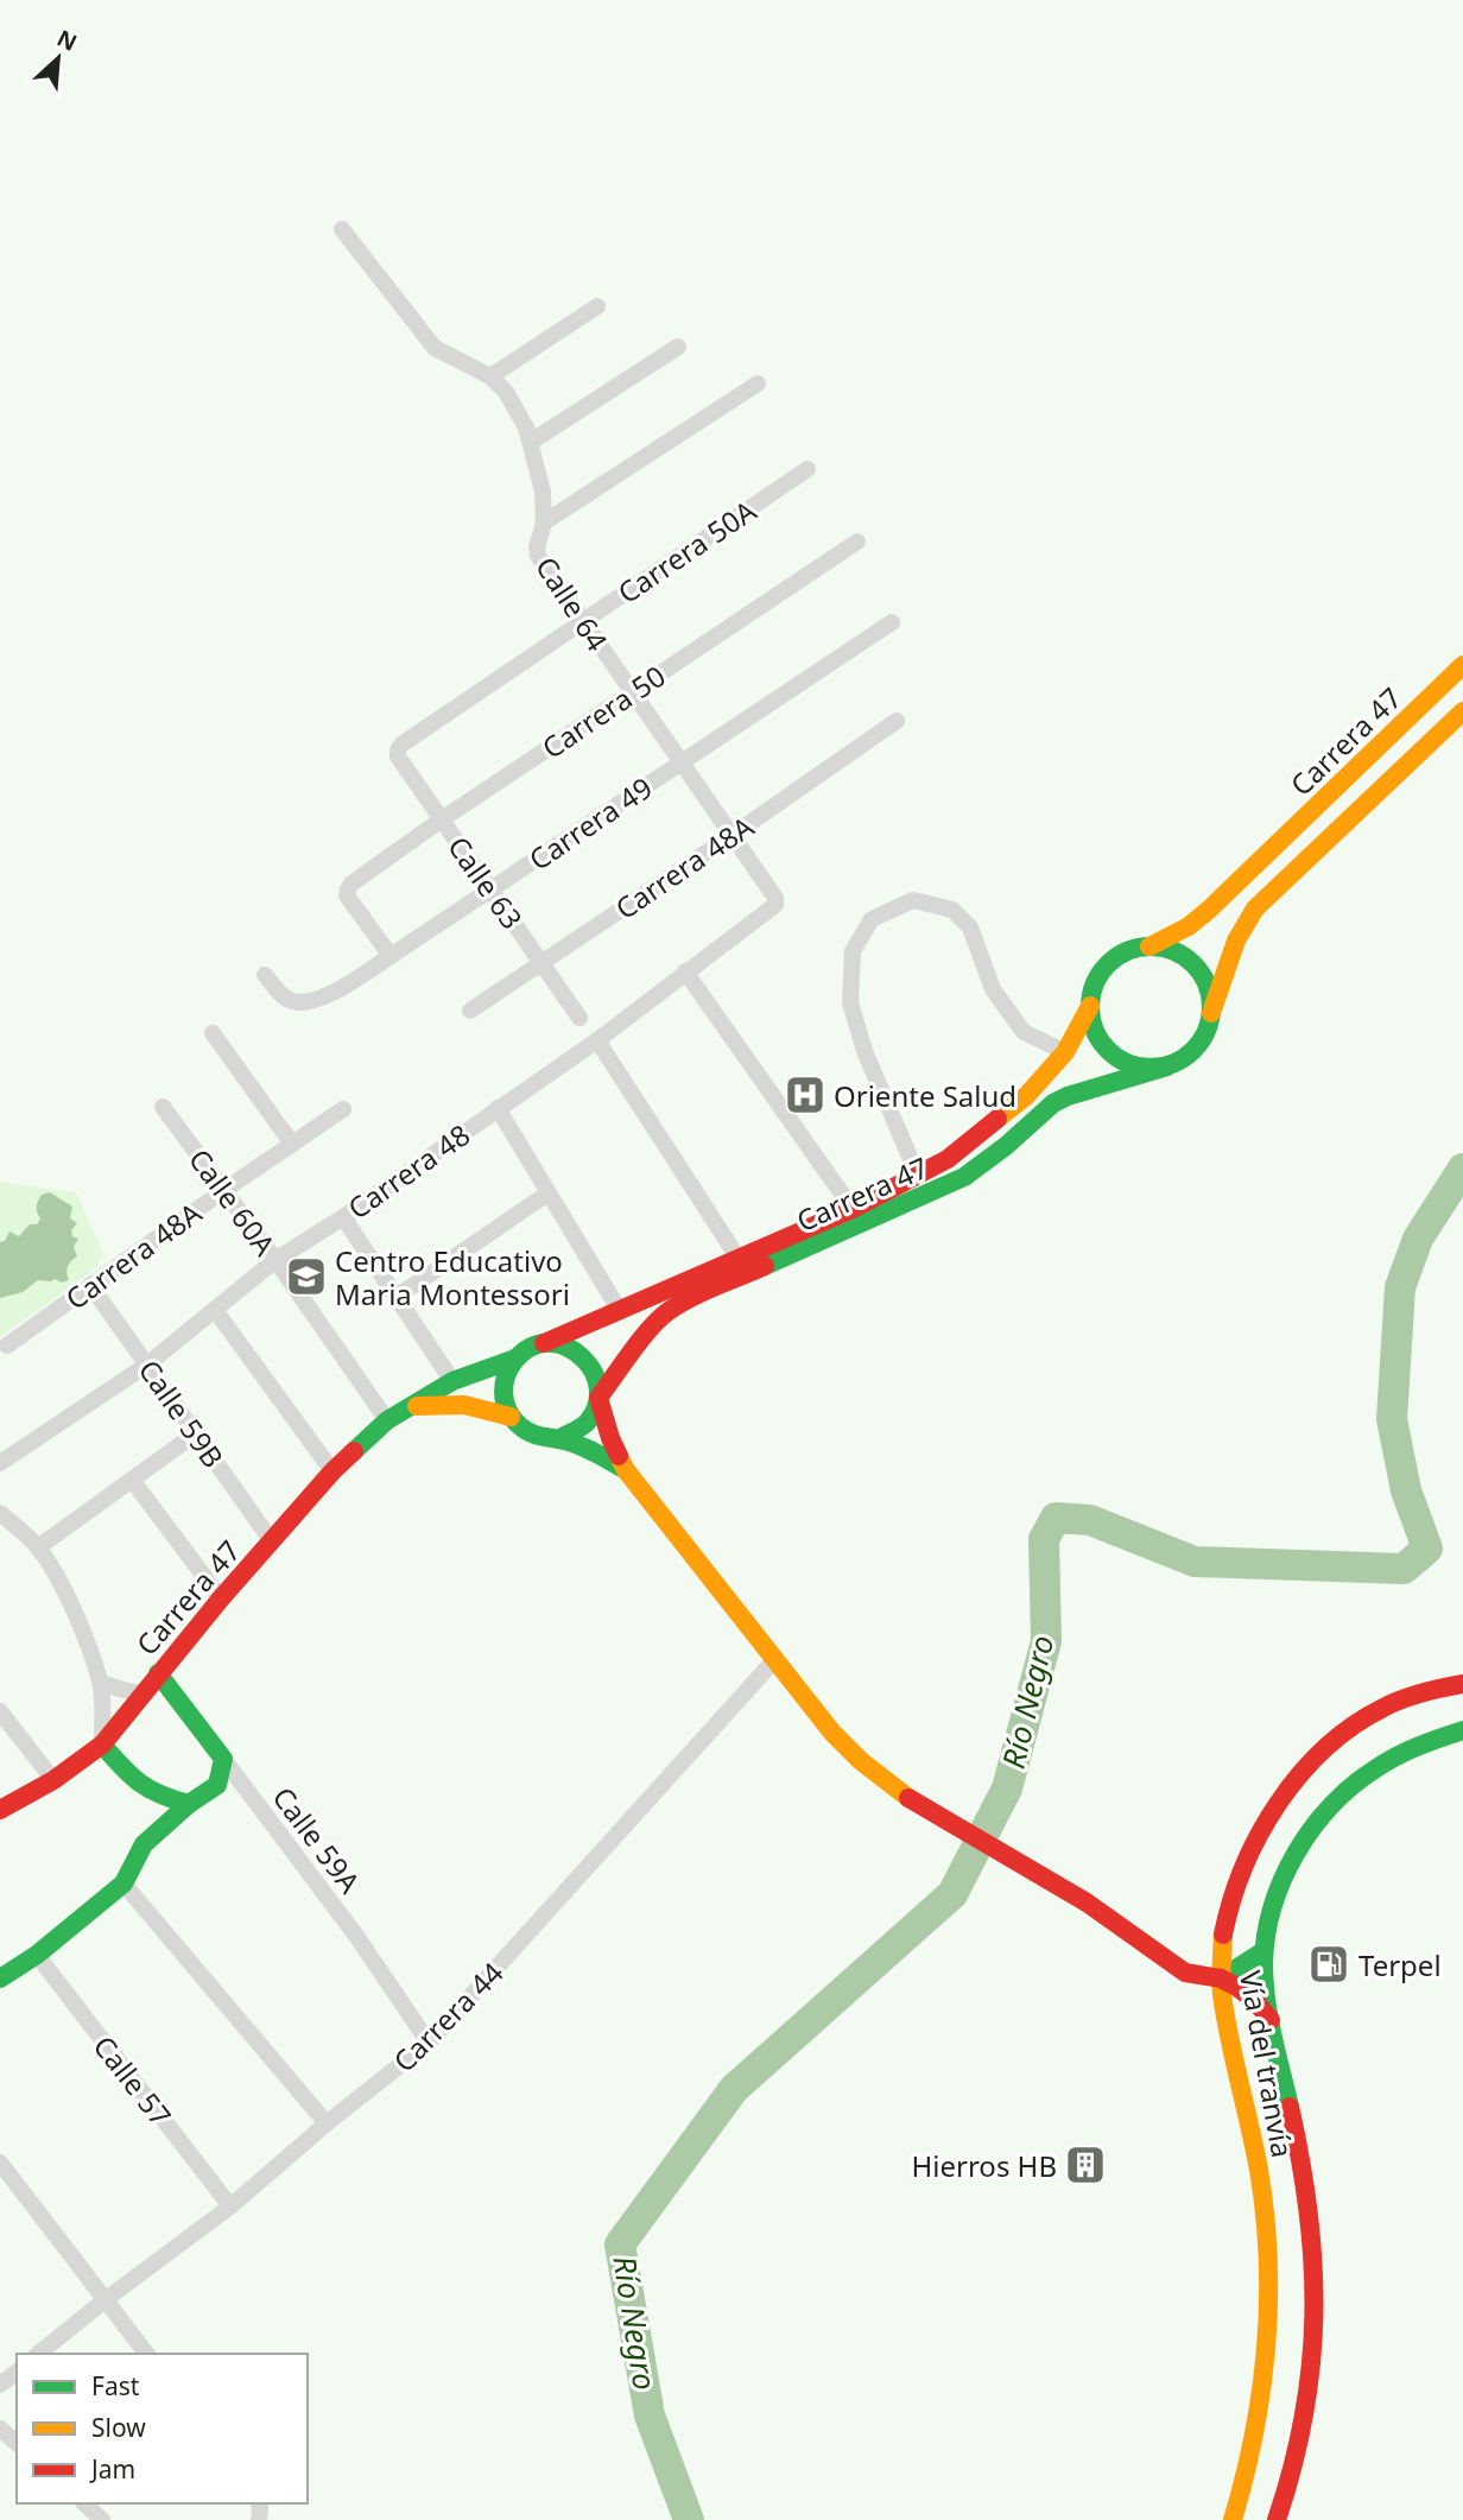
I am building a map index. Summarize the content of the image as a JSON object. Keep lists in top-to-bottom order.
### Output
{
  "streets": {
    "street": [
      "Carrera 50A",
      "Calle 64",
      "Carrera 50",
      "Carrera 47",
      "Carrera 49",
      "Carrera 48A",
      "Calle 63",
      "Carrera 48",
      "Calle 60A",
      "Calle 59B",
      "Calle 59A",
      "Carrera 44",
      "Vía del tranvía",
      "Calle 57"
    ]
  },
  "crossings": [
    ["Carrera 50A", "Calle 64"],
    ["Carrera 50A", "Calle 63"],
    ["Calle 64", "Carrera 50"],
    ["Calle 64", "Carrera 49"],
    ["Calle 64", "Carrera 48A"],
    ["Calle 64", "Carrera 48"],
    ["Carrera 50", "Carrera 49"],
    ["Carrera 50", "Calle 63"],
    ["Carrera 47", "Calle 60A"],
    ["Carrera 47", "Calle 59B"],
    ["Carrera 47", "Calle 59A"],
    ["Carrera 49", "Calle 63"],
    ["Carrera 48A", "Calle 63"],
    ["Carrera 48A", "Calle 60A"],
    ["Carrera 48A", "Calle 59B"],
    ["Carrera 48", "Calle 60A"],
    ["Carrera 48", "Calle 59B"],
    ["Calle 59A", "Carrera 44"],
    ["Carrera 44", "Calle 57"]
  ],
  "water": ["Río Negro"],
  "places": {
    "hospital": ["Oriente Salud"],
    "school or university": ["Centro Educativo Maria Montessori"],
    "fuel station": ["Terpel"],
    "building": ["Hierros HB"]
  },
  "legend": ["Fast", "Slow", "Jam"],
  "north": "top right"
}
